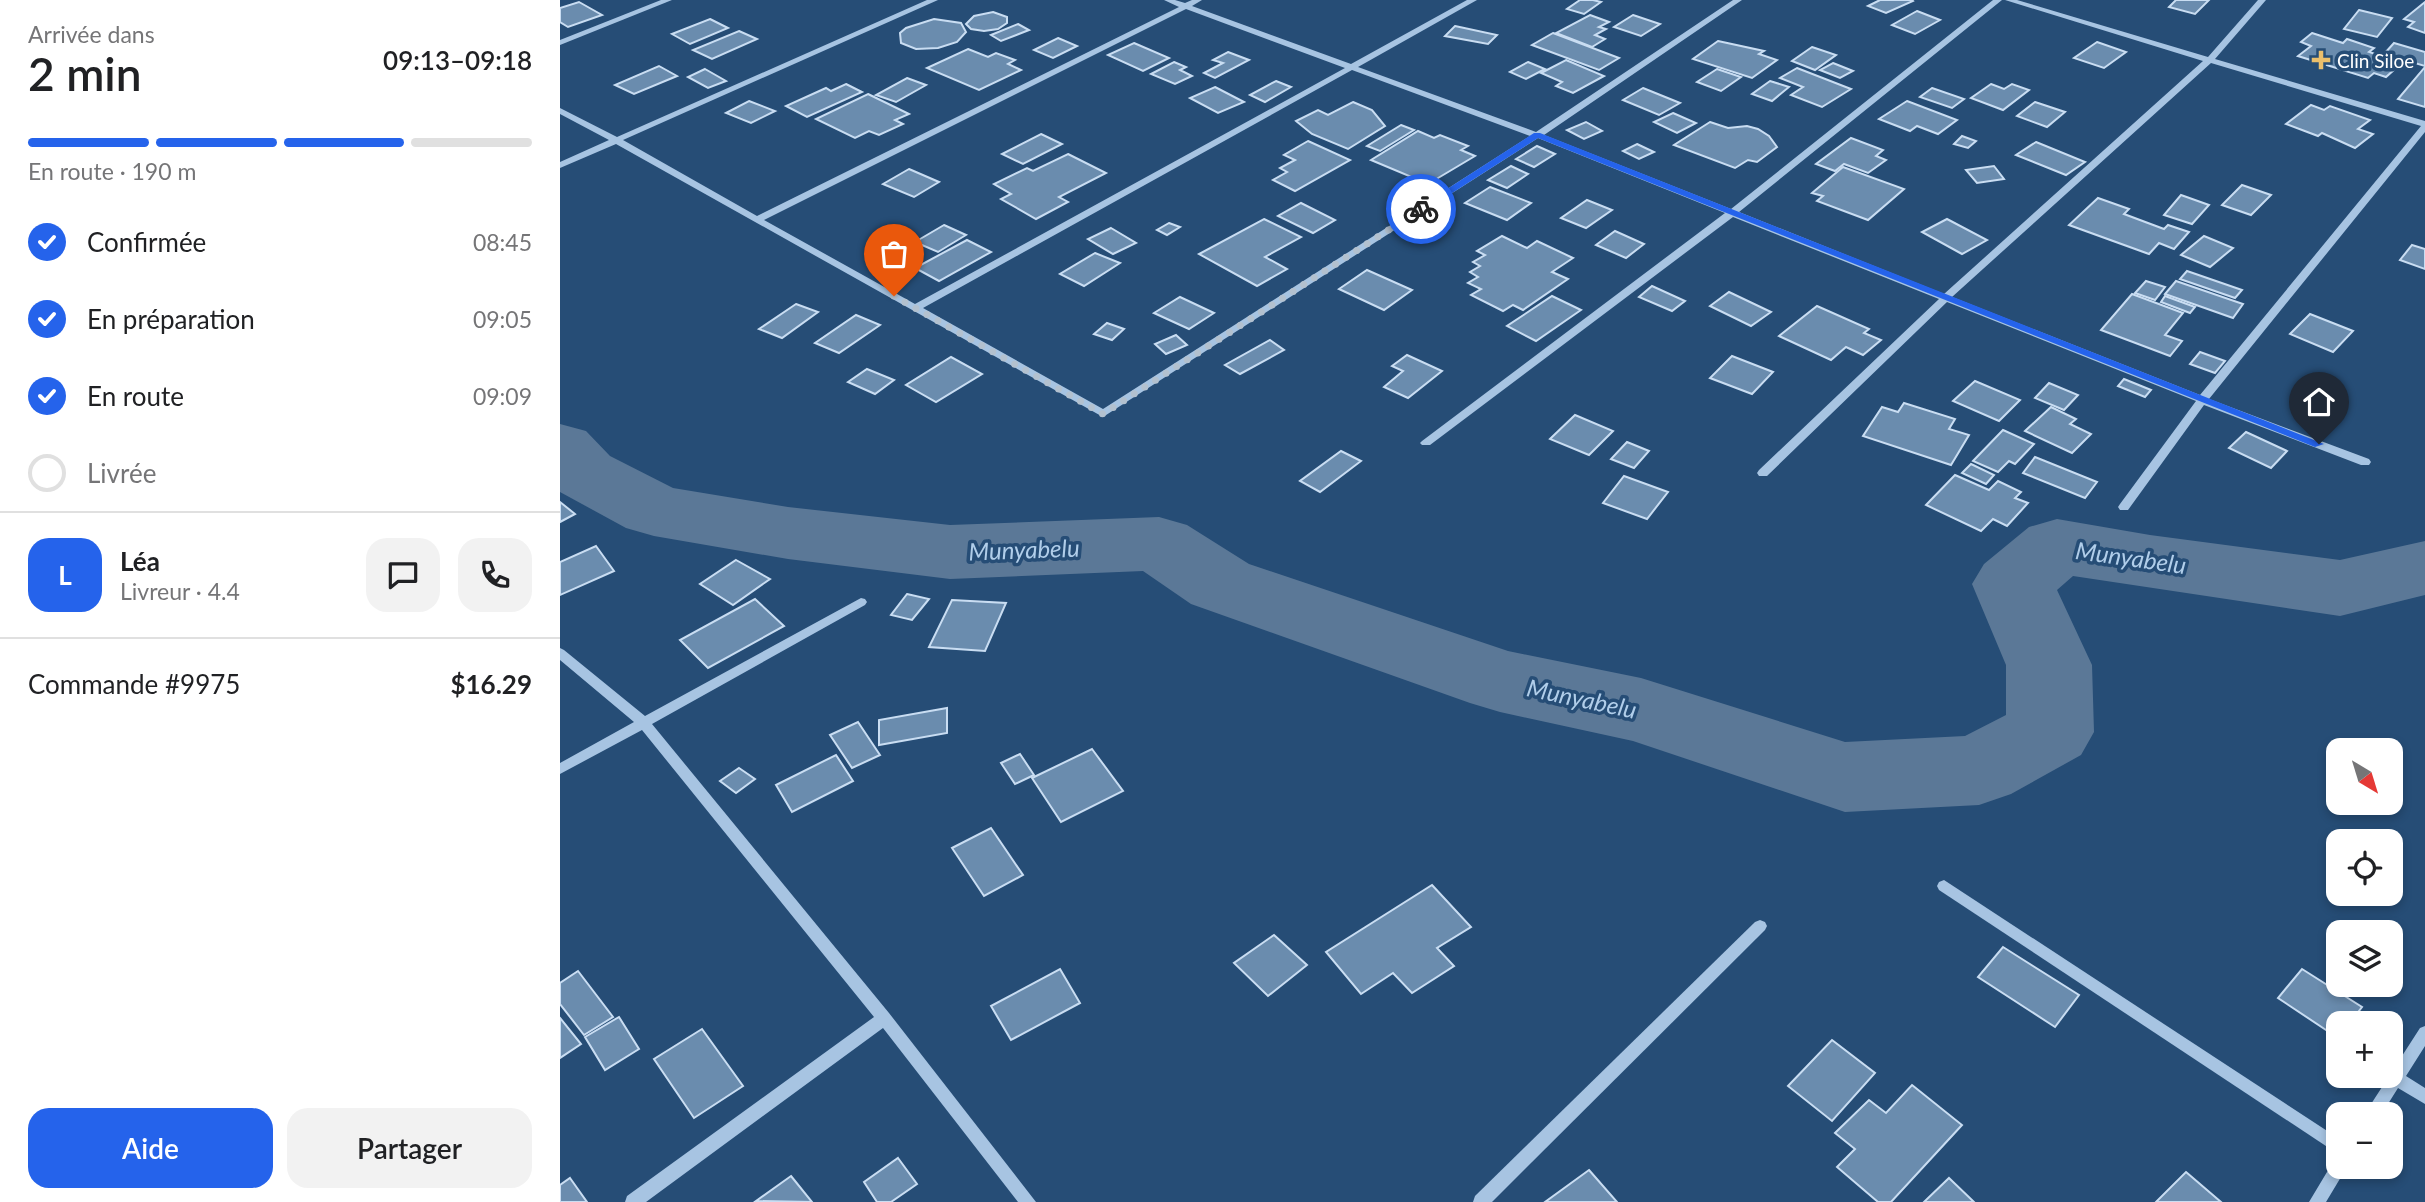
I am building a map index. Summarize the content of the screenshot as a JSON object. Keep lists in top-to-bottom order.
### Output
{
  "water": ["Munyabelu"],
  "places": {
    "health": ["Clin Siloe"]
  },
  "north": "bottom right",
  "page": {
    "heading": ["2 min", "Arrivée dans", "09:13–09:18"],
    "panel": [
      "Léa",
      "Livreur · 4.4",
      "Commande #9975",
      "$16.29"
    ],
    "bar": "En route · 190 m",
    "list": [
      ["Confirmée", "08:45"],
      ["En préparation", "09:05"],
      ["En route", "09:09"],
      "Livrée"
    ],
    "round": "L",
    "map_buttons": ["+", "−"],
    "buttons": ["Aide", "Partager"]
  }
}
